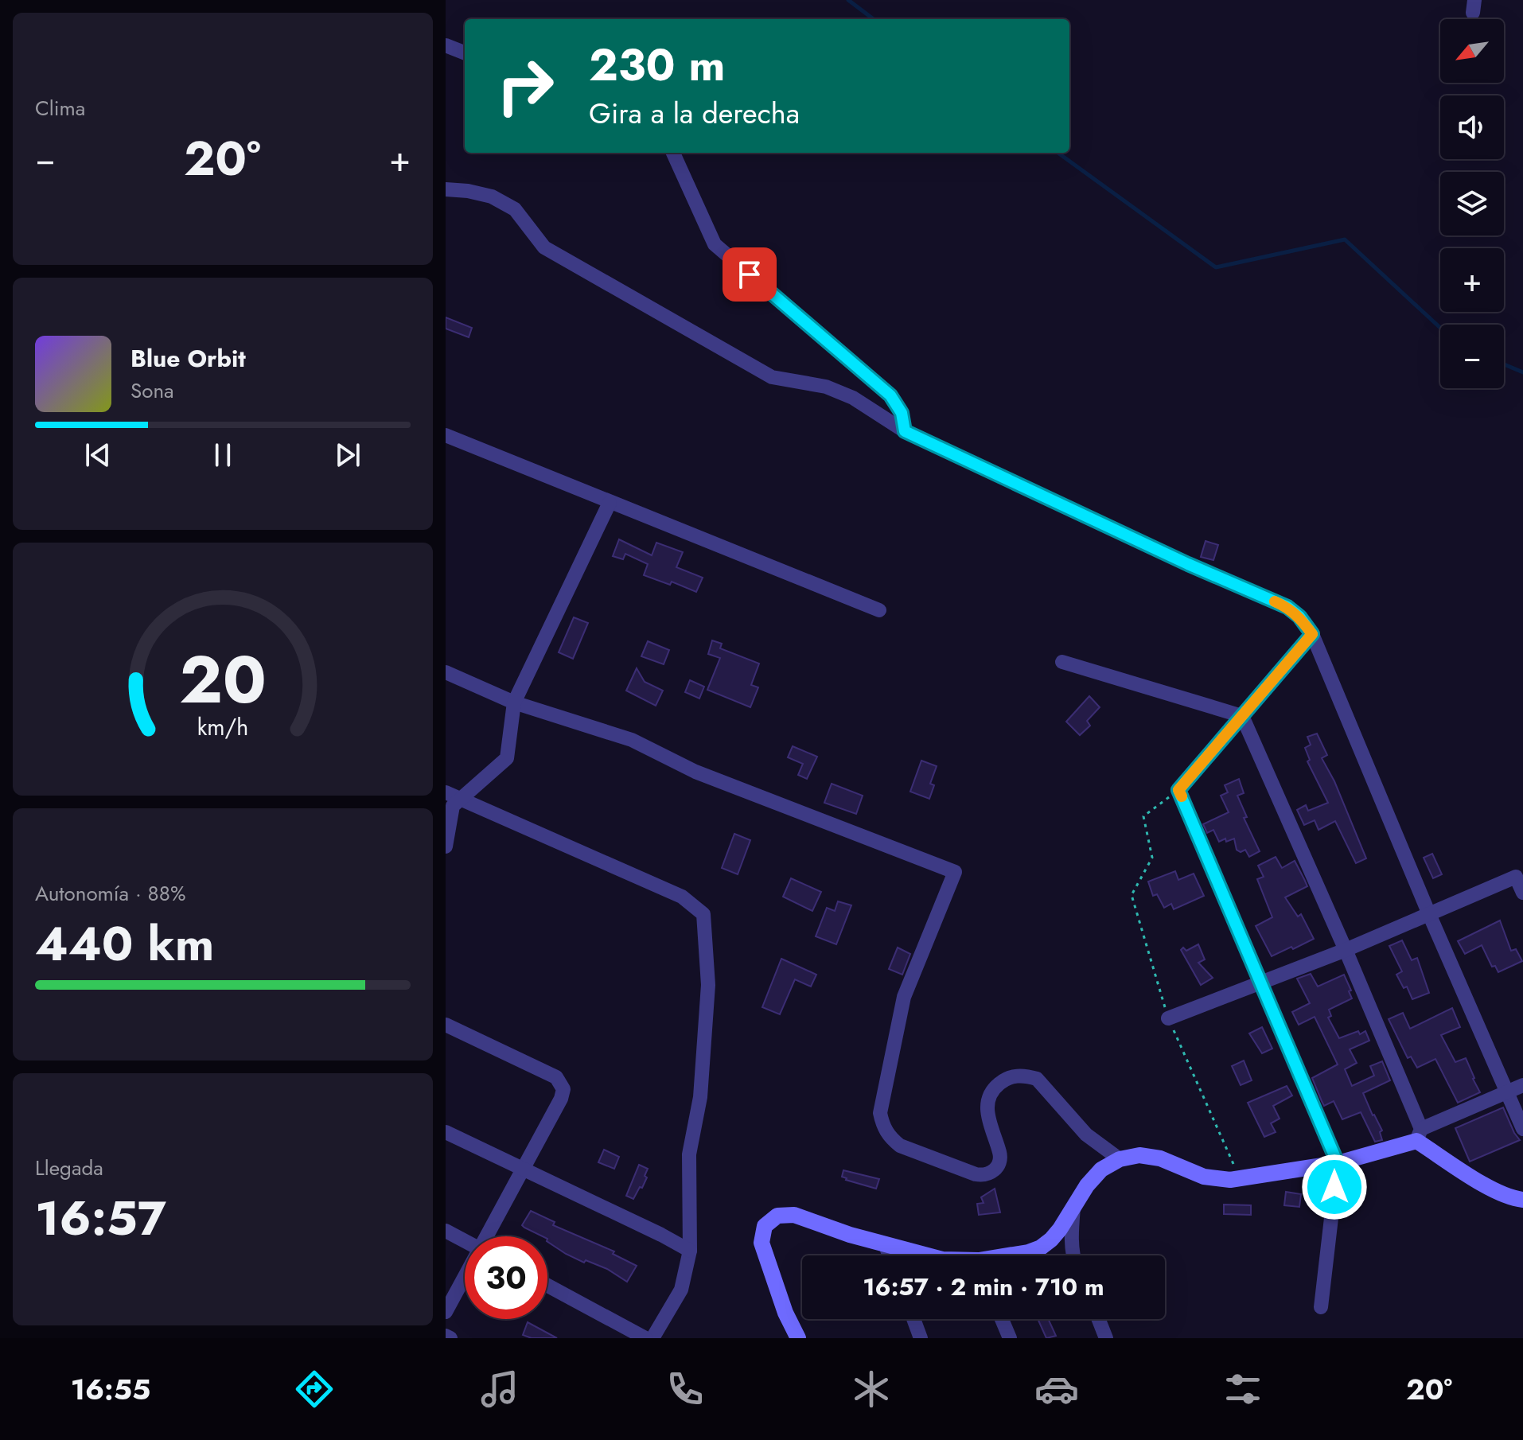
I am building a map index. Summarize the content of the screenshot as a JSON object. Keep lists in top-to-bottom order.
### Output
{
  "north": "bottom left",
  "page": {
    "tile": [
      "Clima",
      ["Autonomía · 88%", "440 km"],
      ["Llegada", "16:57"]
    ],
    "map_buttons": ["+", "−"],
    "turn": ["230 m", "Gira a la derecha"],
    "heat": ["−", "20°", "+"],
    "song": ["Blue Orbit", "Sona"],
    "limit": "30",
    "trip": "16:57 · 2 min · 710 m",
    "tabs": ["16:55", "20°"],
    "gauge": ["20", "km/h"]
  }
}
